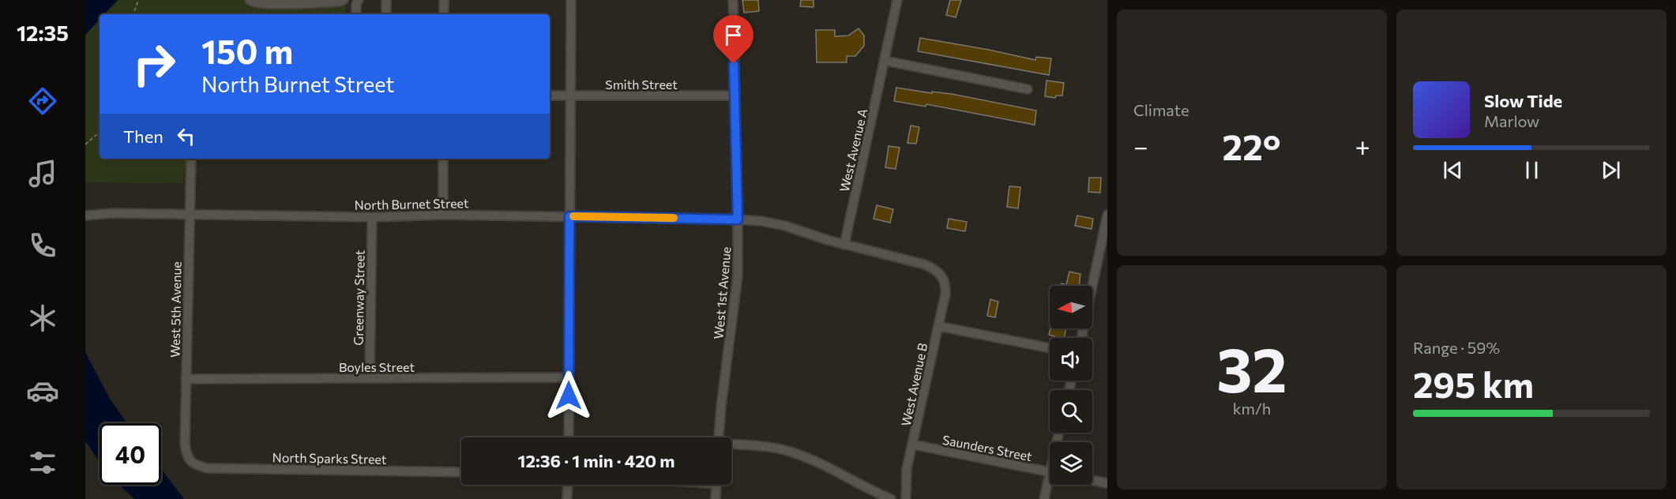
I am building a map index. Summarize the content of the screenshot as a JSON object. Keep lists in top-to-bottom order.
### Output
{
  "streets": {
    "street": [
      "Smith Street",
      "West Avenue A",
      "North Burnet Street",
      "West 1st Avenue",
      "Greenway Street",
      "West 5th Avenue",
      "Boyles Street",
      "West Avenue B",
      "Saunders Street",
      "North Sparks Street"
    ]
  },
  "crossings": [
    ["Smith Street", "West 1st Avenue"],
    ["West Avenue A", "North Burnet Street"],
    ["North Burnet Street", "West 1st Avenue"],
    ["North Burnet Street", "Greenway Street"],
    ["North Burnet Street", "West 5th Avenue"],
    ["North Burnet Street", "West Avenue B"],
    ["Greenway Street", "Boyles Street"],
    ["West 5th Avenue", "Boyles Street"],
    ["West 5th Avenue", "North Sparks Street"],
    ["West Avenue B", "Saunders Street"]
  ],
  "north": "left",
  "page": {
    "tabs": "12:35",
    "tile": [
      "Climate",
      ["32", "km/h"],
      ["Range · 59%", "295 km"]
    ],
    "turn": ["150 m", "North Burnet Street"],
    "song": ["Slow Tide", "Marlow"],
    "then": "Then",
    "heat": ["−", "22°", "+"],
    "limit": "40",
    "trip": "12:36 · 1 min · 420 m"
  }
}
